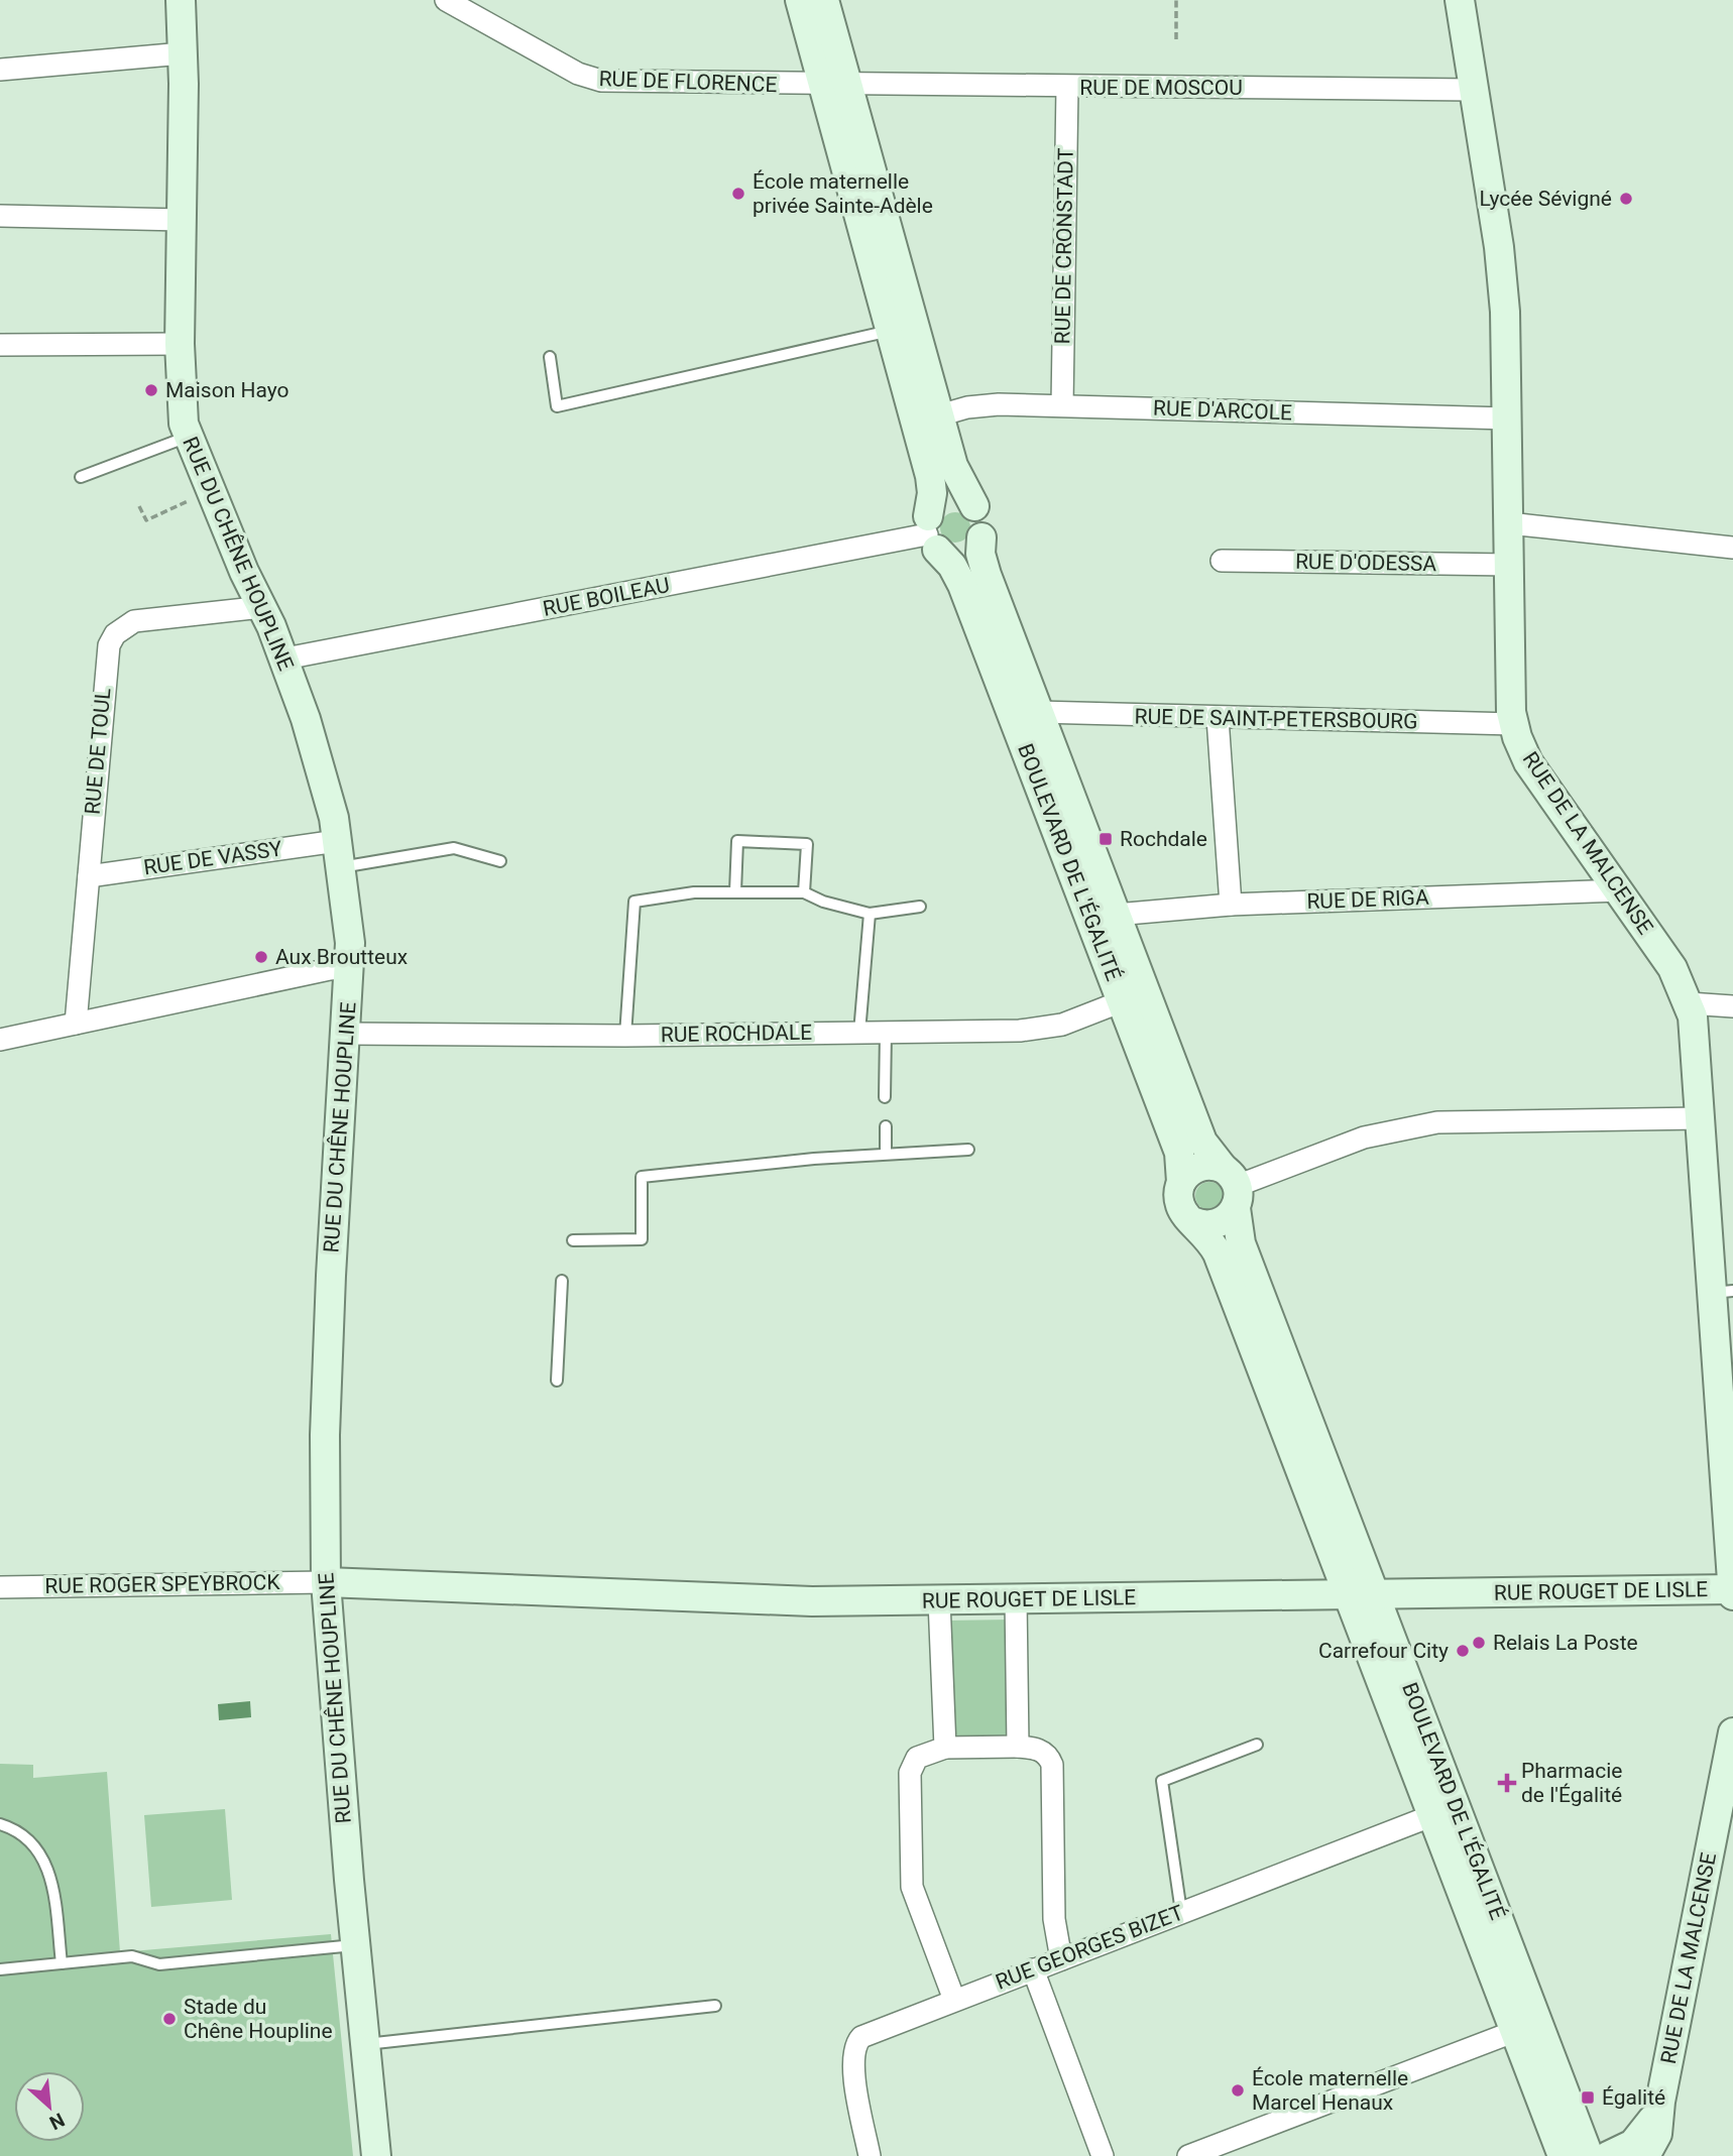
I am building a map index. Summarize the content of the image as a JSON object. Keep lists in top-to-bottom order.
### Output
{
  "streets": {
    "street": [
      "RUE DE FLORENCE",
      "RUE DE MOSCOU",
      "RUE DE CRONSTADT",
      "RUE D'ARCOLE",
      "RUE DU CHÊNE HOUPLINE",
      "RUE D'ODESSA",
      "RUE BOILEAU",
      "RUE DE SAINT-PETERSBOURG",
      "RUE DE TOUL",
      "RUE DE LA MALCENSE",
      "RUE DE VASSY",
      "BOULEVARD DE L'ÉGALITÉ",
      "RUE DE RIGA",
      "RUE ROCHDALE",
      "RUE ROGER SPEYBROCK",
      "RUE ROUGET DE LISLE",
      "RUE GEORGES BIZET"
    ]
  },
  "crossings": [
    ["RUE DE FLORENCE", "RUE DE MOSCOU"],
    ["RUE DE MOSCOU", "RUE DE CRONSTADT"],
    ["RUE DE MOSCOU", "RUE DE LA MALCENSE"],
    ["RUE DE CRONSTADT", "RUE D'ARCOLE"],
    ["RUE D'ARCOLE", "RUE DE LA MALCENSE"],
    ["RUE DU CHÊNE HOUPLINE", "RUE BOILEAU"],
    ["RUE DU CHÊNE HOUPLINE", "RUE DE TOUL"],
    ["RUE DU CHÊNE HOUPLINE", "RUE DE VASSY"],
    ["RUE DU CHÊNE HOUPLINE", "RUE ROCHDALE"],
    ["RUE DU CHÊNE HOUPLINE", "RUE ROGER SPEYBROCK"],
    ["RUE DU CHÊNE HOUPLINE", "RUE ROUGET DE LISLE"],
    ["RUE D'ODESSA", "RUE DE LA MALCENSE"],
    ["RUE BOILEAU", "BOULEVARD DE L'ÉGALITÉ"],
    ["RUE DE SAINT-PETERSBOURG", "RUE DE LA MALCENSE"],
    ["RUE DE SAINT-PETERSBOURG", "BOULEVARD DE L'ÉGALITÉ"],
    ["RUE DE TOUL", "RUE DE VASSY"],
    ["RUE DE LA MALCENSE", "RUE DE RIGA"],
    ["RUE DE LA MALCENSE", "RUE ROUGET DE LISLE"],
    ["BOULEVARD DE L'ÉGALITÉ", "RUE DE RIGA"],
    ["BOULEVARD DE L'ÉGALITÉ", "RUE ROCHDALE"],
    ["BOULEVARD DE L'ÉGALITÉ", "RUE ROUGET DE LISLE"],
    ["BOULEVARD DE L'ÉGALITÉ", "RUE GEORGES BIZET"],
    ["RUE ROGER SPEYBROCK", "RUE ROUGET DE LISLE"]
  ],
  "places": {
    "other": [
      "École maternelle privée Sainte-Adèle",
      "Lycée Sévigné",
      "Maison Hayo",
      "Aux Broutteux",
      "Relais La Poste",
      "Carrefour City",
      "Stade du Chêne Houpline",
      "École maternelle Marcel Henaux"
    ],
    "transit": ["Rochdale", "Égalité"],
    "health": ["Pharmacie de l'Égalité"]
  },
  "north": "bottom right"
}
